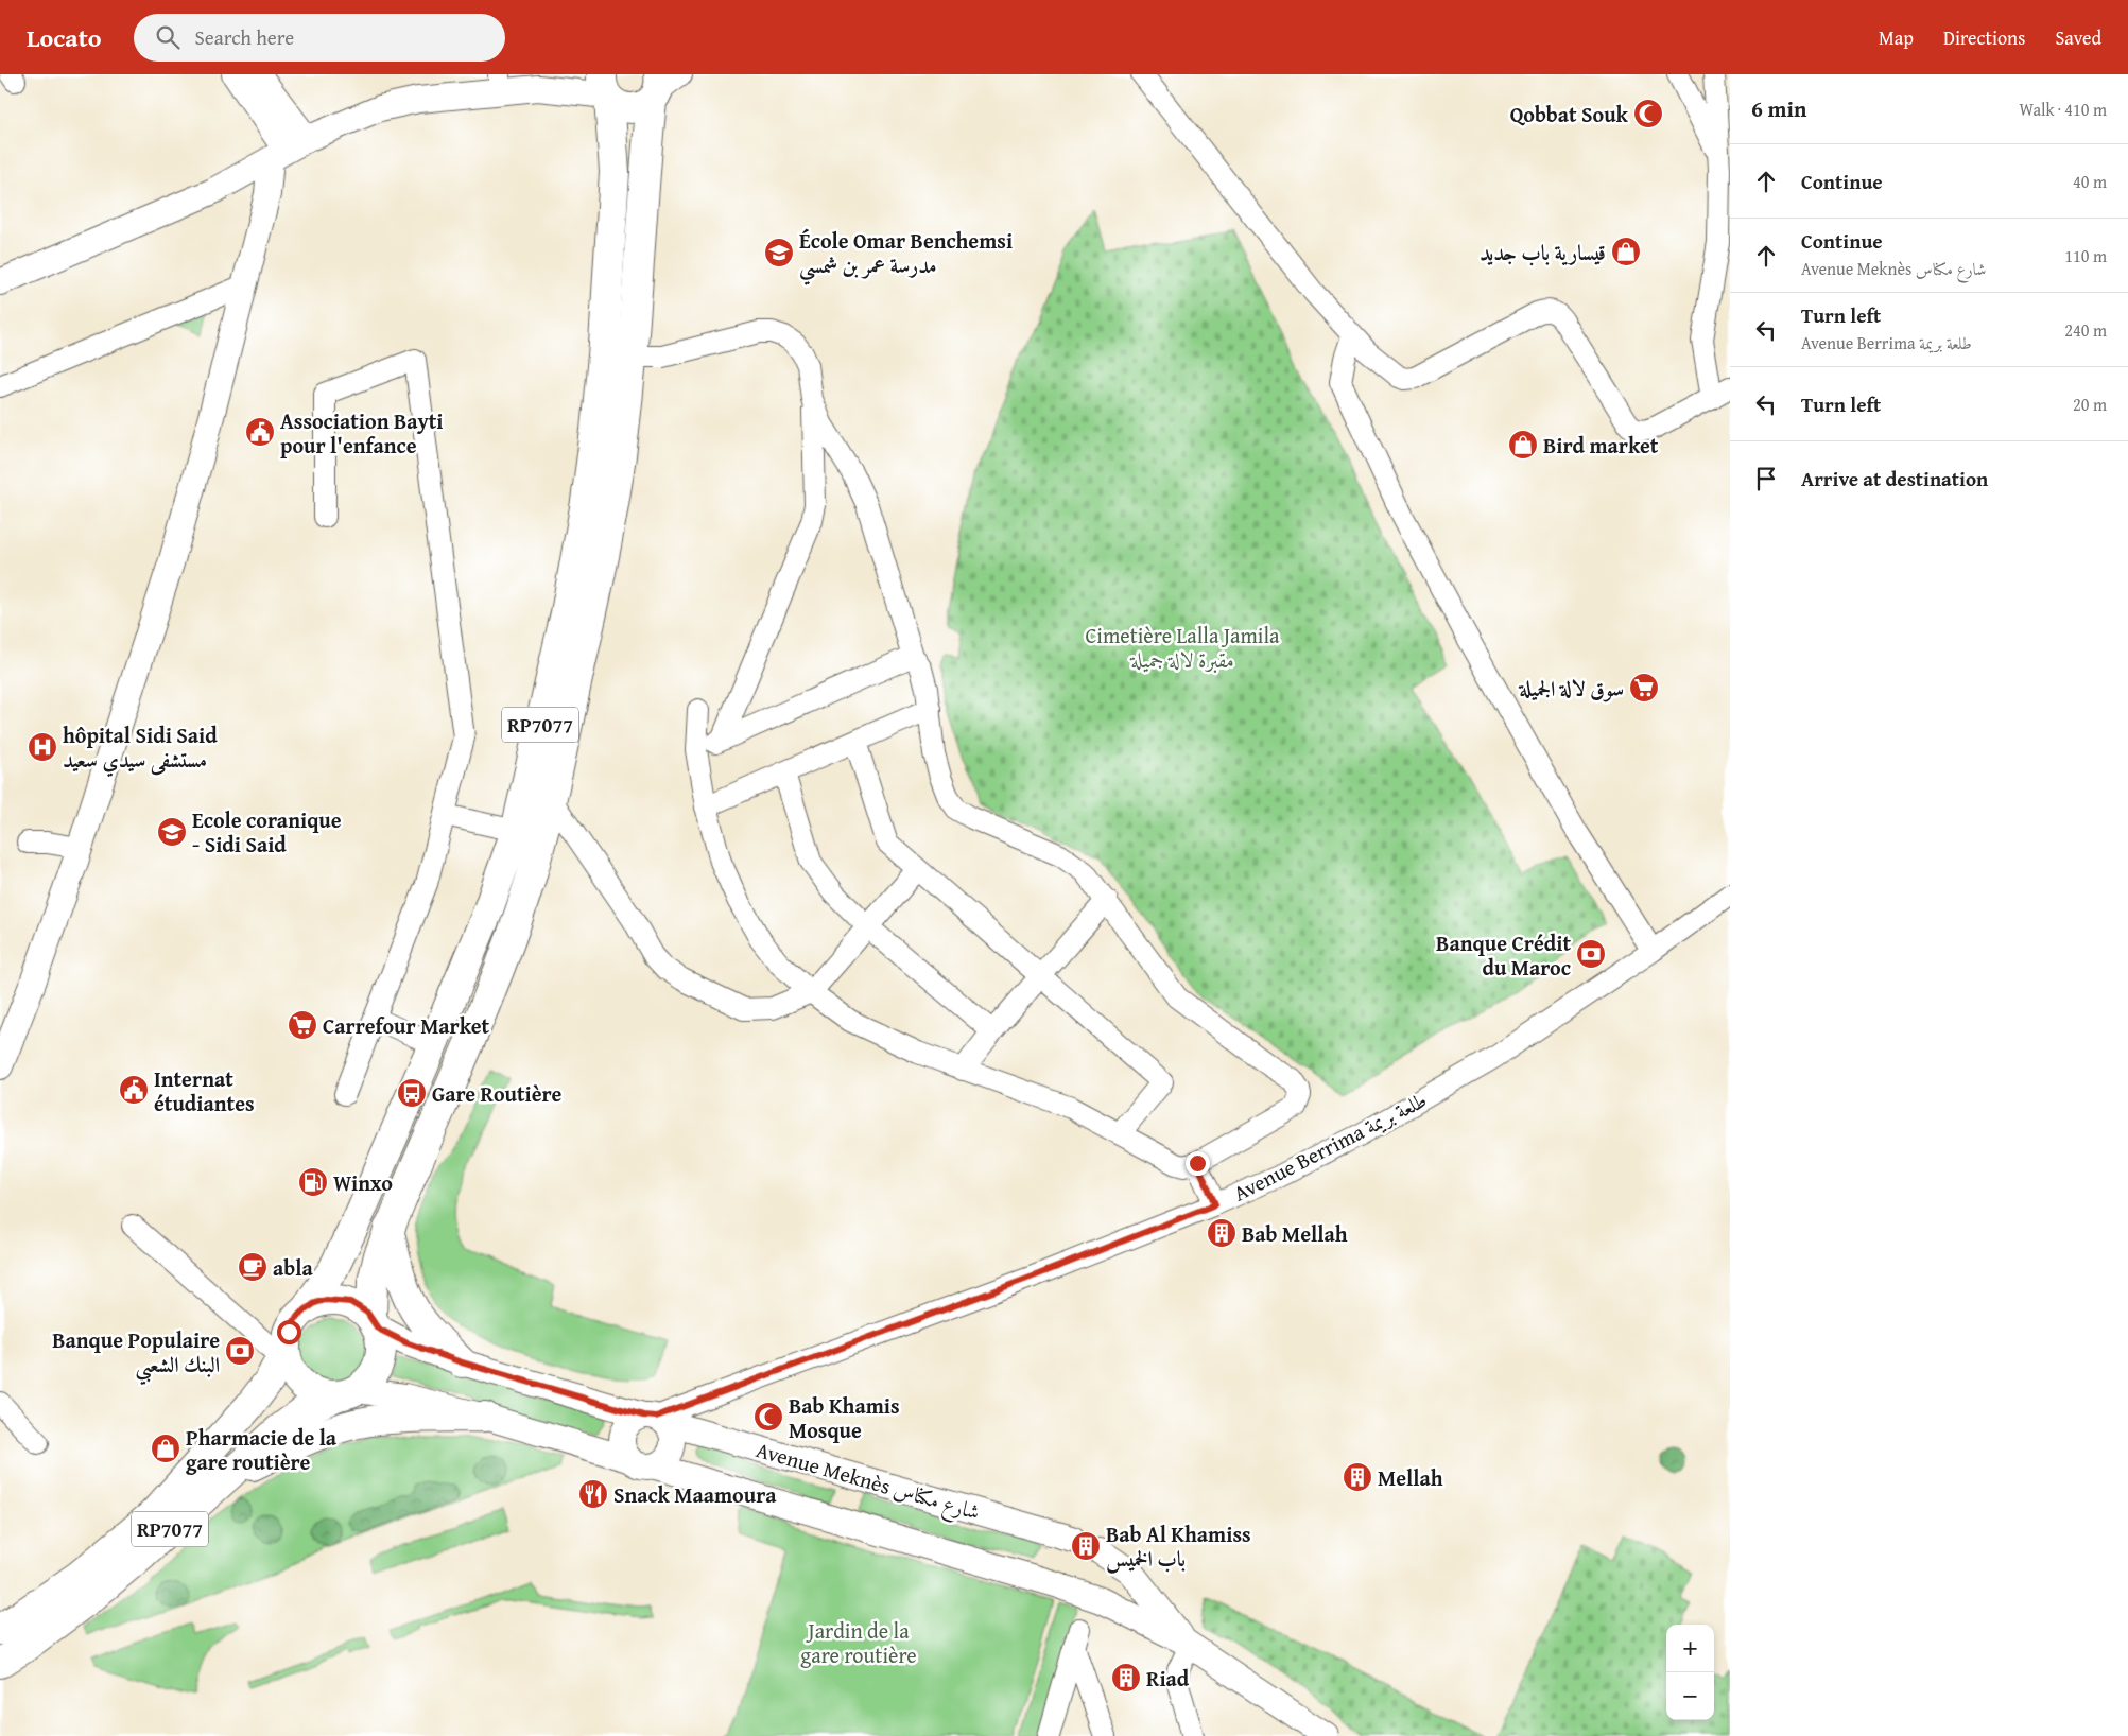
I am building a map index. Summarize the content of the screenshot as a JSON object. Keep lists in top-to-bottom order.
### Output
{
  "streets": {
    "main road": ["RP7077"],
    "street": ["Avenue Berrima طلعة بريمة", "Avenue Meknès شارع مكناس"]
  },
  "crossings": [
    ["RP7077", "Avenue Meknès شارع مكناس"],
    ["Avenue Berrima طلعة بريمة", "Avenue Meknès شارع مكناس"]
  ],
  "parks": ["Cimetière Lalla Jamila مقبرة لالة جميلة", "Jardin de la gare routière"],
  "places": {
    "mosque": ["Qobbat Souk", "Bab Khamis Mosque"],
    "shop": ["قيسارية باب جديد", "Bird market", "Pharmacie de la gare routière"],
    "school or university": ["École Omar Benchemsi مدرسة عمر بن شمسي", "Ecole coranique - Sidi Said"],
    "public building": ["Association Bayti pour l'enfance", "Internat étudiantes"],
    "supermarket": ["سوق لالة الجميلة", "Carrefour Market"],
    "hospital": ["hôpital Sidi Said مستشفى سيدي سعيد"],
    "bank": ["Banque Crédit du Maroc", "Banque Populaire البنك الشعبي"],
    "bus stop": ["Gare Routière"],
    "fuel station": ["Winxo"],
    "building": [
      "Bab Mellah",
      "Mellah",
      "Bab Al Khamiss باب الخميس",
      "Riad"
    ],
    "cafe": ["abla"],
    "restaurant": ["Snack Maamoura"]
  },
  "page": {
    "header": "Locato",
    "search": "Search here",
    "nav": ["Map", "Directions", "Saved"],
    "heading": ["6 min", "Walk · 410 m"],
    "list": [
      ["Continue", "40 m"],
      ["Continue", "Avenue Meknès شارع مكناس", "110 m"],
      ["Turn left", "Avenue Berrima طلعة بريمة", "240 m"],
      ["Turn left", "20 m"],
      "Arrive at destination"
    ],
    "map_buttons": ["+", "−"]
  }
}
